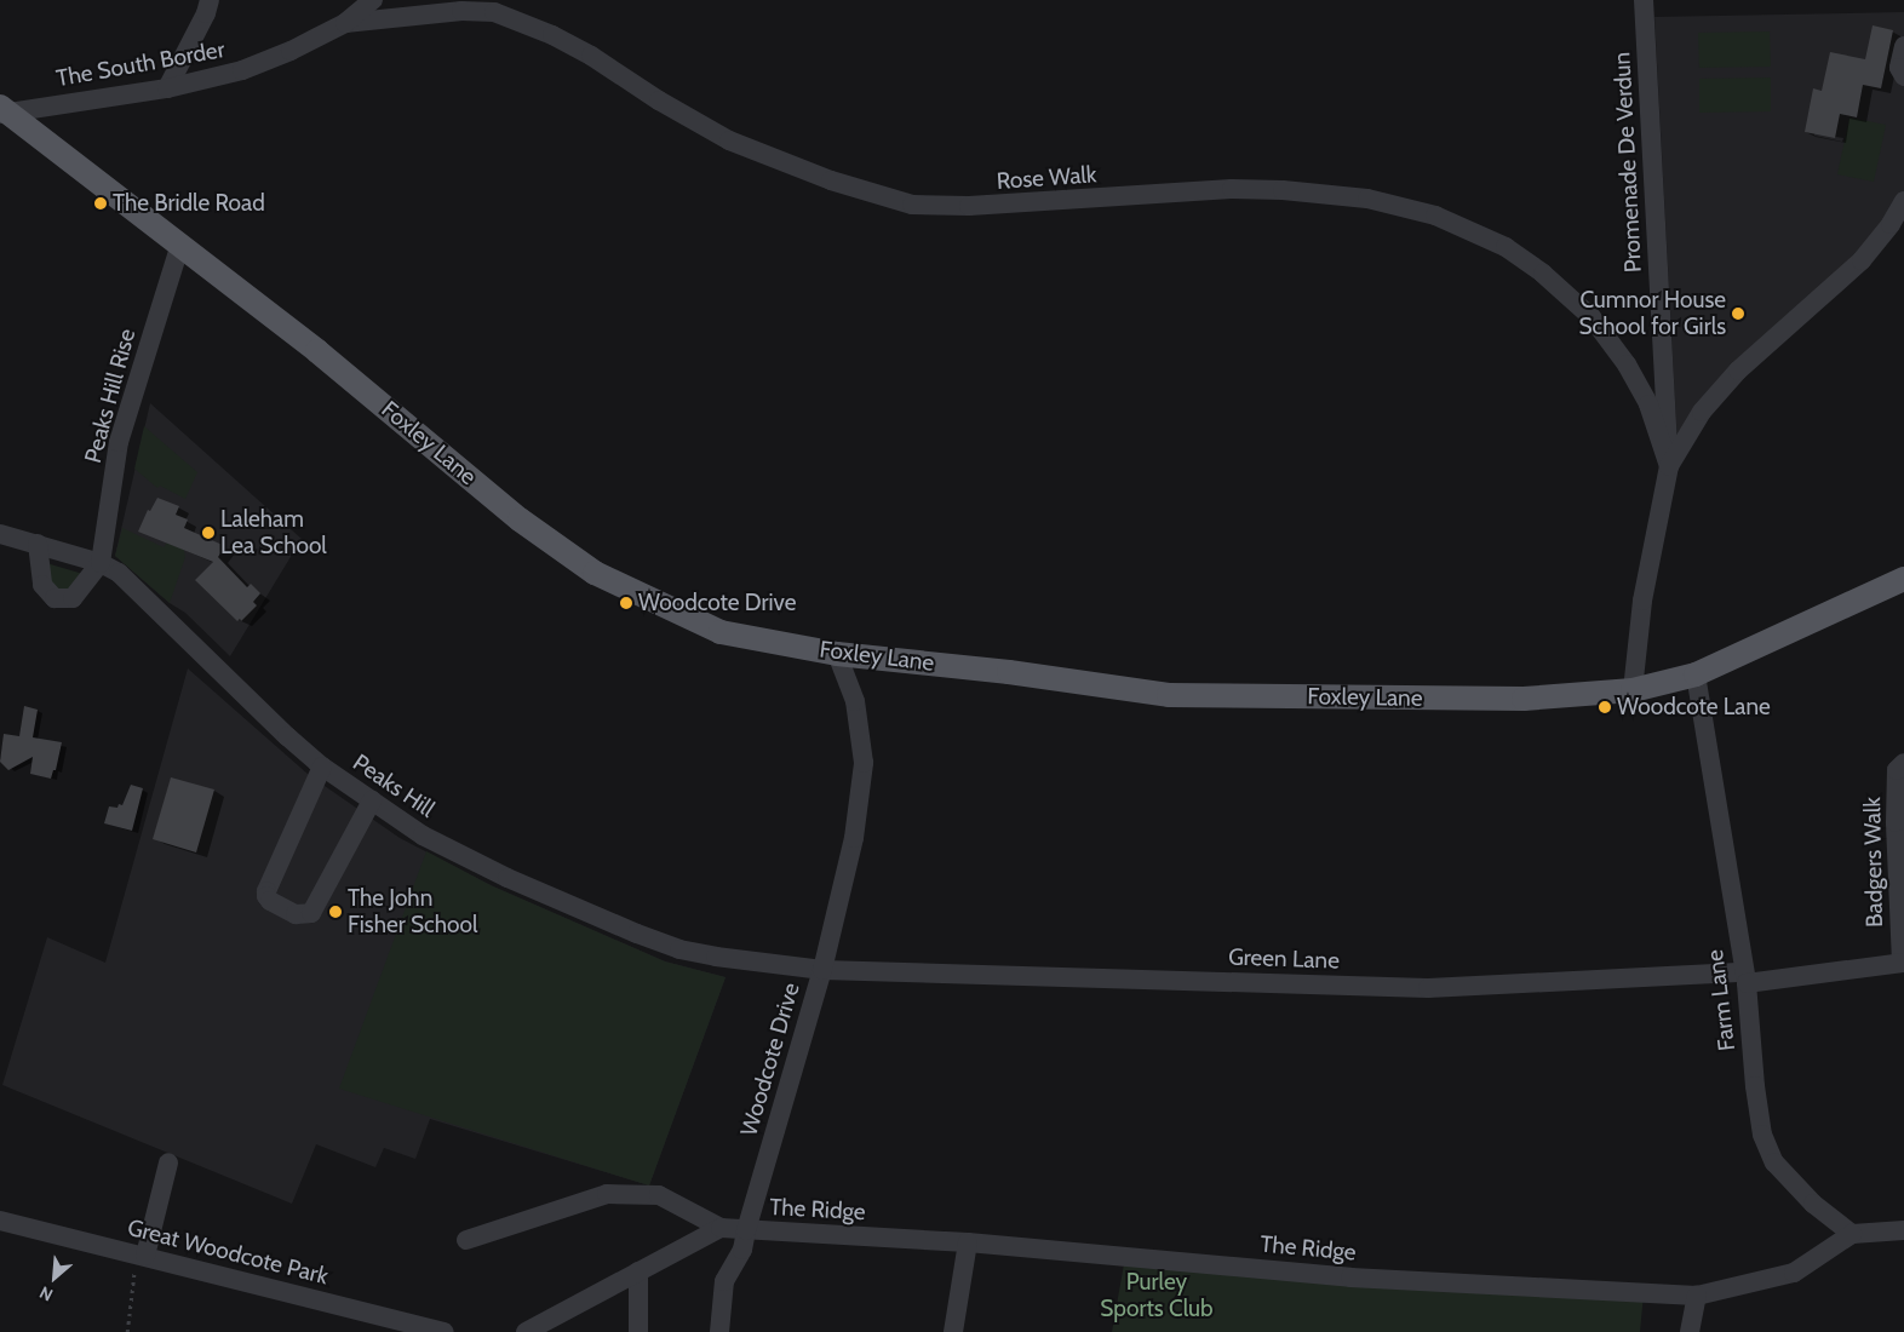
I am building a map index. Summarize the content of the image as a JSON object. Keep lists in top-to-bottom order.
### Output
{
  "streets": {
    "main road": ["Foxley Lane"],
    "street": [
      "The South Border",
      "Promenade De Verdun",
      "Rose Walk",
      "Peaks Hill Rise",
      "Peaks Hill",
      "Badgers Walk",
      "Green Lane",
      "Farm Lane",
      "Woodcote Drive",
      "The Ridge",
      "Great Woodcote Park"
    ]
  },
  "crossings": [
    ["The South Border", "Rose Walk"],
    ["The South Border", "Foxley Lane"],
    ["Promenade De Verdun", "Rose Walk"],
    ["Peaks Hill Rise", "Foxley Lane"],
    ["Peaks Hill Rise", "Peaks Hill"],
    ["Foxley Lane", "Farm Lane"],
    ["Foxley Lane", "Woodcote Drive"],
    ["Peaks Hill", "Green Lane"],
    ["Peaks Hill", "Woodcote Drive"],
    ["Badgers Walk", "Green Lane"],
    ["Green Lane", "Farm Lane"],
    ["Green Lane", "Woodcote Drive"],
    ["Farm Lane", "The Ridge"],
    ["Woodcote Drive", "The Ridge"]
  ],
  "parks": ["Purley Sports Club"],
  "places": [
    "The Bridle Road",
    "Cumnor House School for Girls",
    "Laleham Lea School",
    "Woodcote Drive",
    "Woodcote Lane",
    "The John Fisher School"
  ],
  "north": "bottom left"
}
